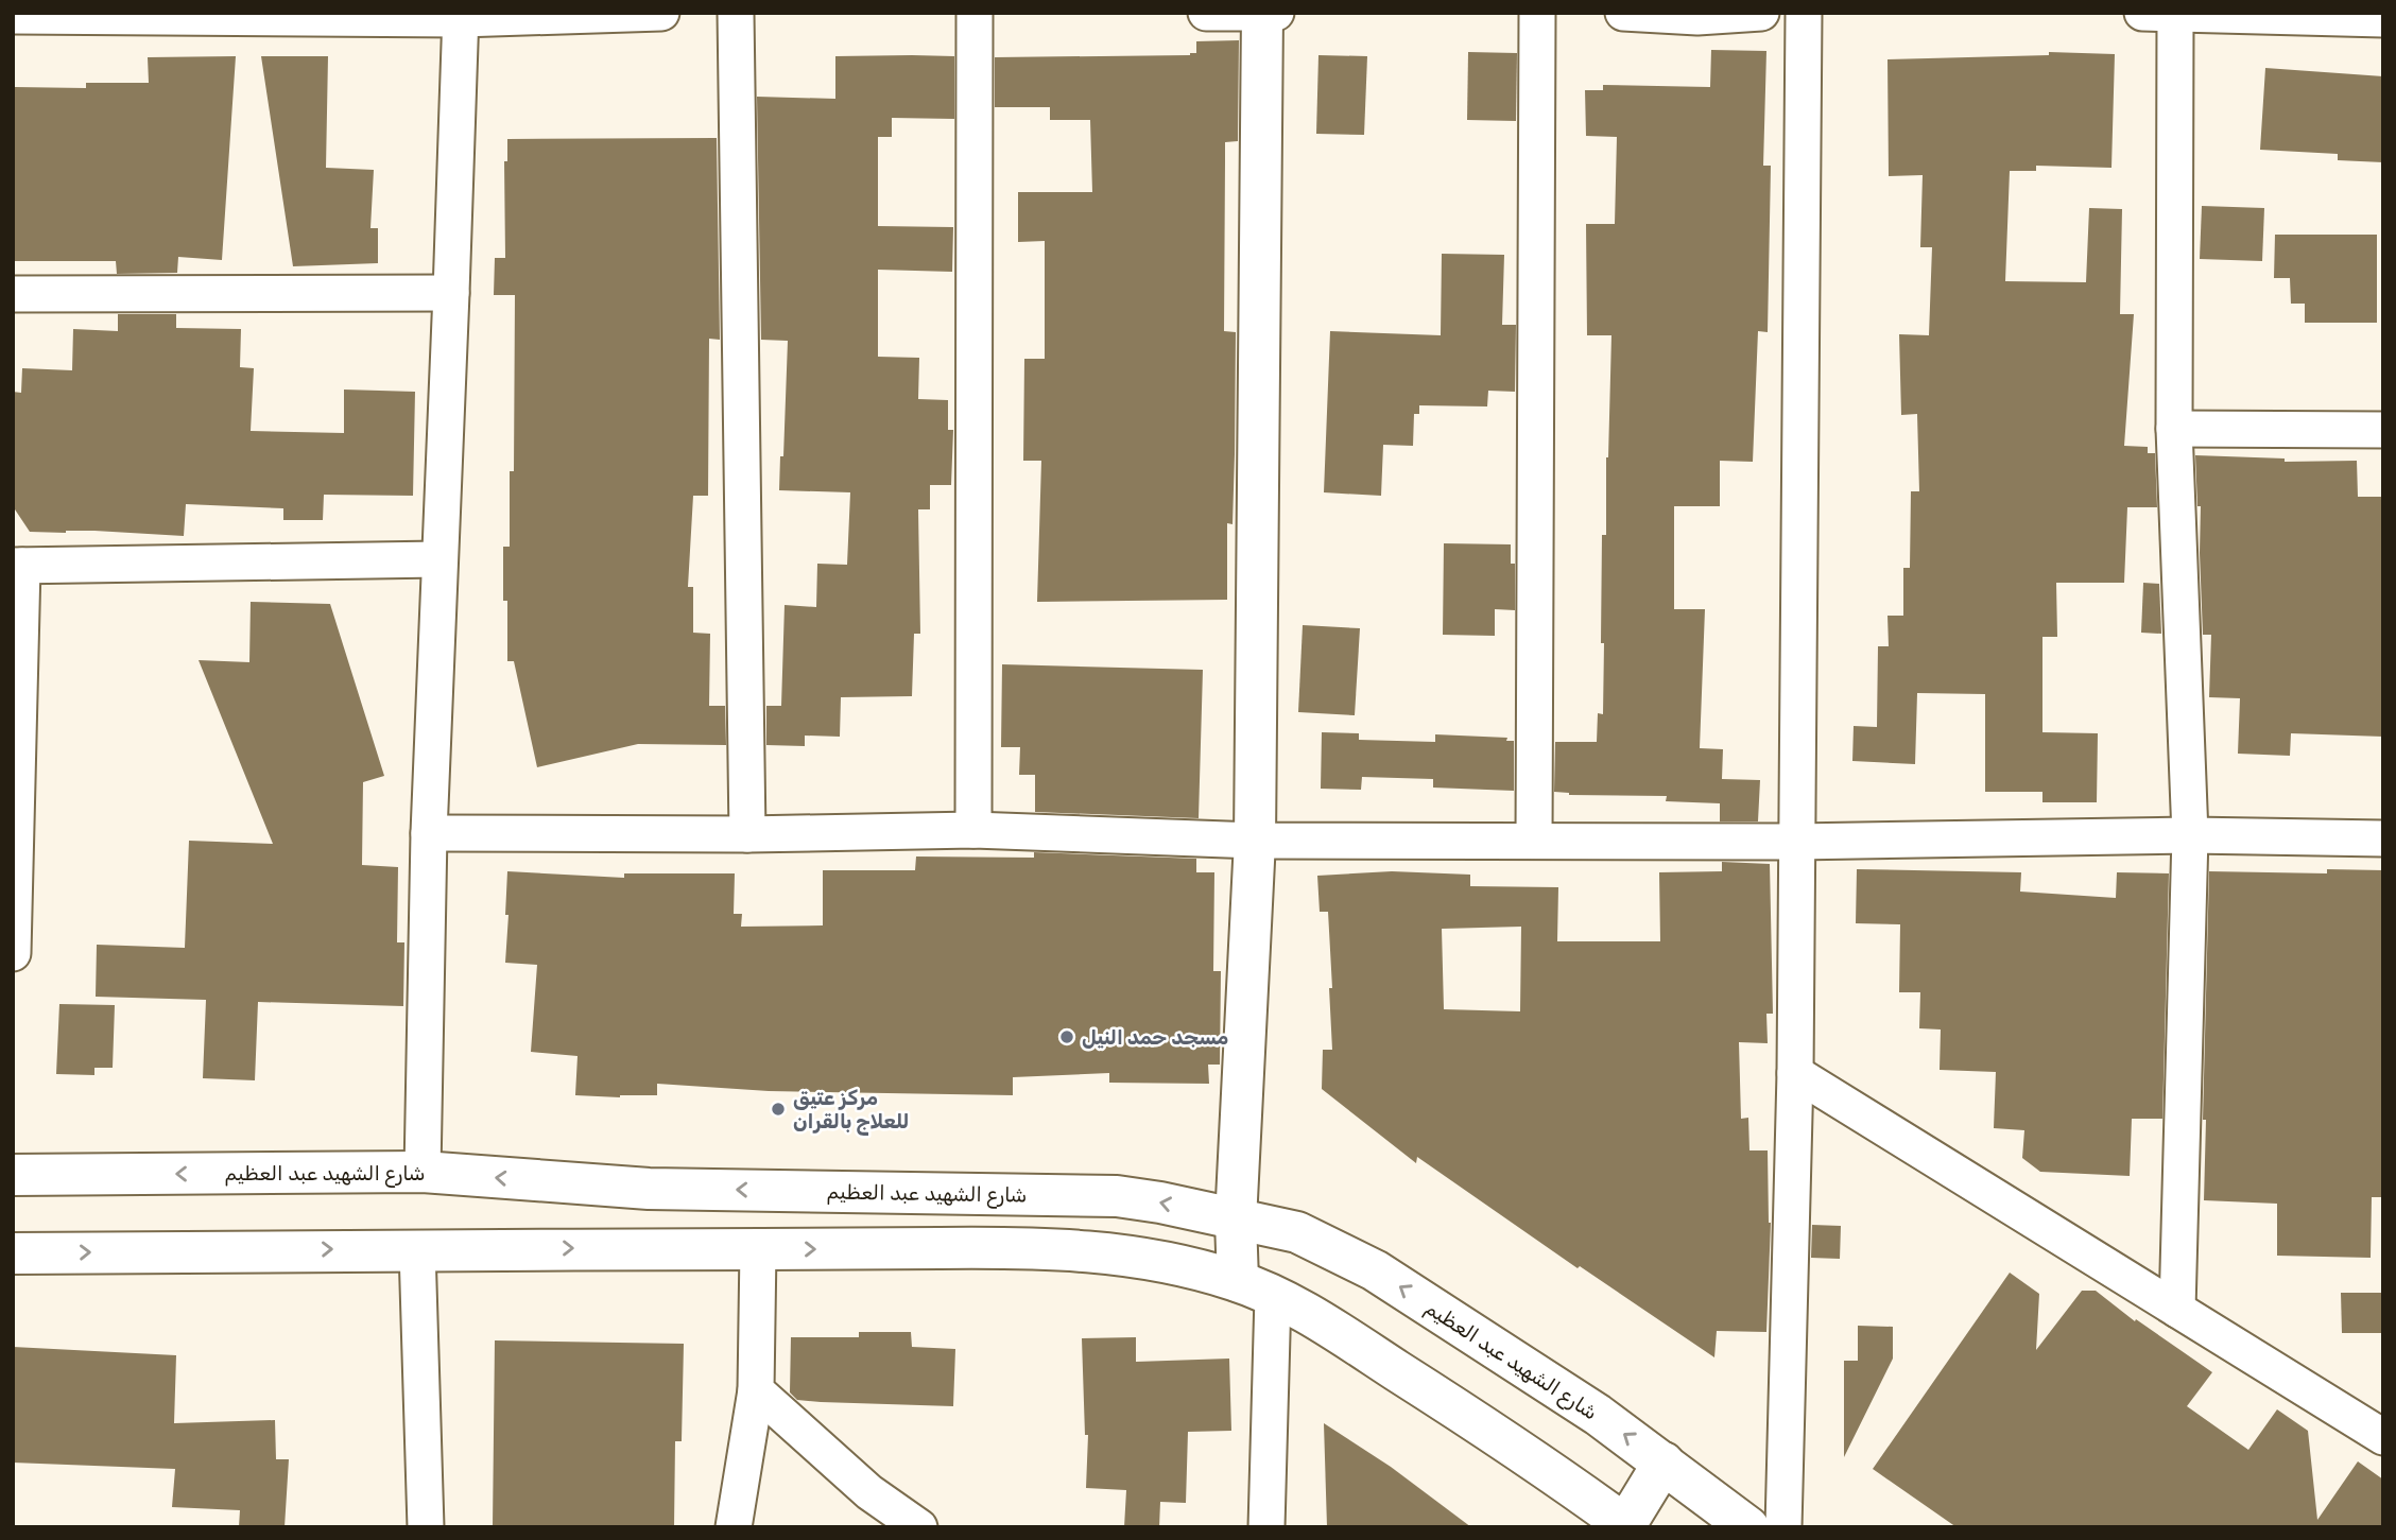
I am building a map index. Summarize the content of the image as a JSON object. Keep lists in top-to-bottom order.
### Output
{
  "streets": {
    "main road": ["شارع الشهيد عبد العظيم"]
  },
  "places": ["مسجد حمد النيل", "مركز عتيق للعلاج بالقران"]
}
